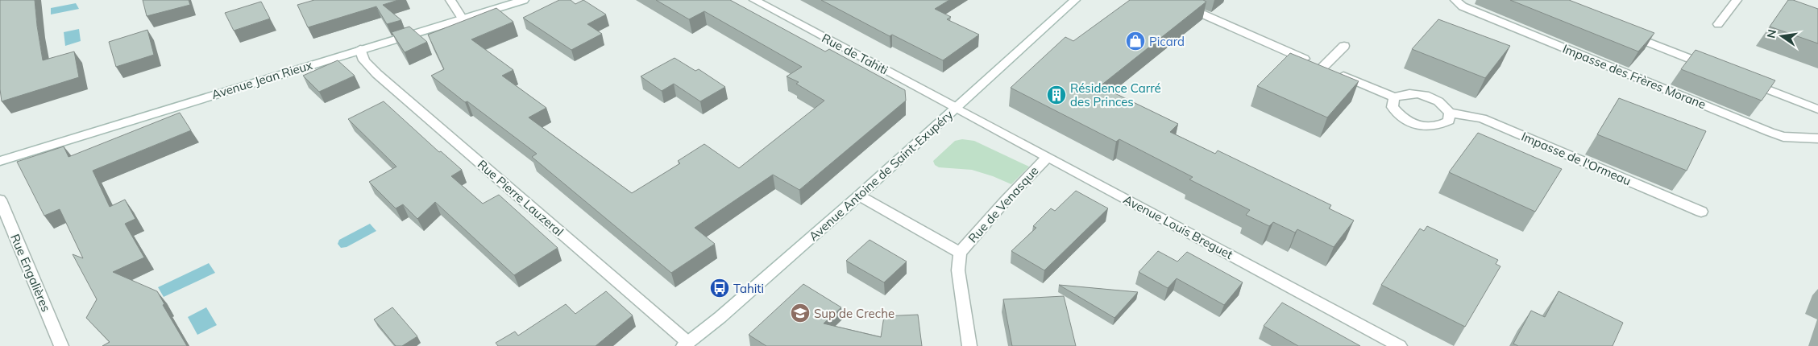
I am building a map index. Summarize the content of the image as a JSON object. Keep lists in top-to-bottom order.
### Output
{
  "streets": {
    "street": [
      "Rue de Tahiti",
      "Impasse des Frères Morane",
      "Avenue Jean Rieux",
      "Impasse de l'Ormeau",
      "Avenue Antoine de Saint-Exupéry",
      "Rue Pierre Lauzeral",
      "Rue de Venasque",
      "Avenue Louis Breguet",
      "Rue Engalières"
    ]
  },
  "crossings": [
    ["Rue de Tahiti", "Avenue Antoine de Saint-Exupéry"],
    ["Rue de Tahiti", "Avenue Louis Breguet"],
    ["Avenue Jean Rieux", "Rue Pierre Lauzeral"],
    ["Avenue Antoine de Saint-Exupéry", "Rue Pierre Lauzeral"],
    ["Avenue Antoine de Saint-Exupéry", "Rue de Venasque"],
    ["Avenue Antoine de Saint-Exupéry", "Avenue Louis Breguet"],
    ["Rue de Venasque", "Avenue Louis Breguet"]
  ],
  "places": {
    "shop": ["Picard"],
    "building": ["Résidence Carré des Princes"],
    "bus stop": ["Tahiti"],
    "school or university": ["Sup de Creche"]
  },
  "north": "left"
}
